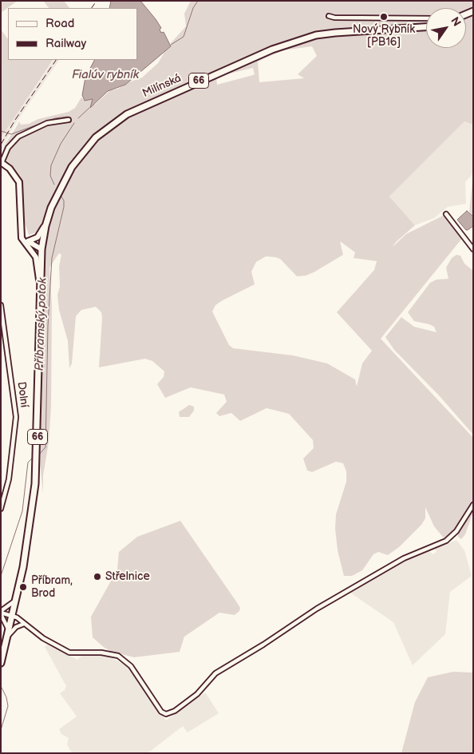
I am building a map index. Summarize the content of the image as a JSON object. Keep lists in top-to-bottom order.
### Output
{
  "streets": {
    "main road": ["66", "Milínská"],
    "street": ["Dolní"]
  },
  "crossings": [
    ["66", "Milínská"]
  ],
  "water": ["Fialúv rybník", "Příbramský potok"],
  "places": ["Nový Rybník [PB16]", "Střelnice", "Příbram, Brod"],
  "legend": ["Road", "Railway"],
  "north": "top right"
}
